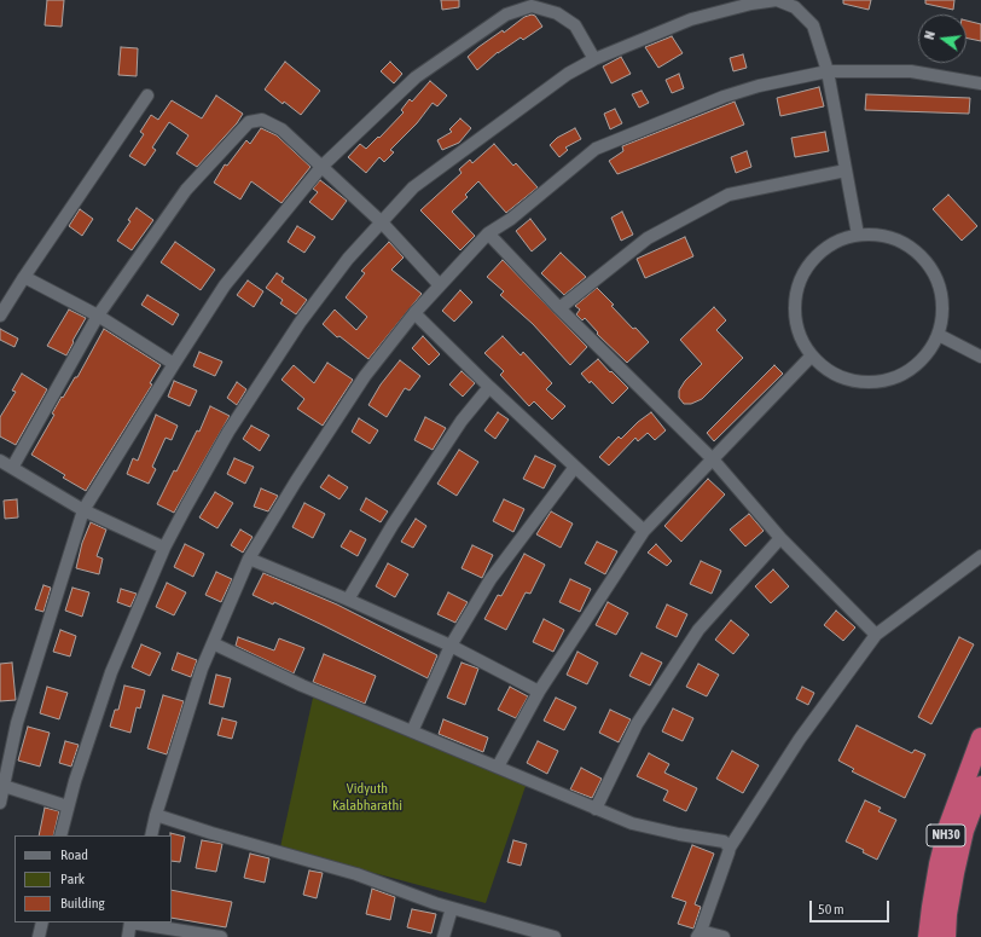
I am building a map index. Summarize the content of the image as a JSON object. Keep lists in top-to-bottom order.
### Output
{
  "streets": {
    "highway": ["NH30"]
  },
  "parks": ["Vidyuth Kalabharathi"],
  "legend": ["Road", "Park", "Building"],
  "scale_bar": "50 m",
  "north": "left"
}
